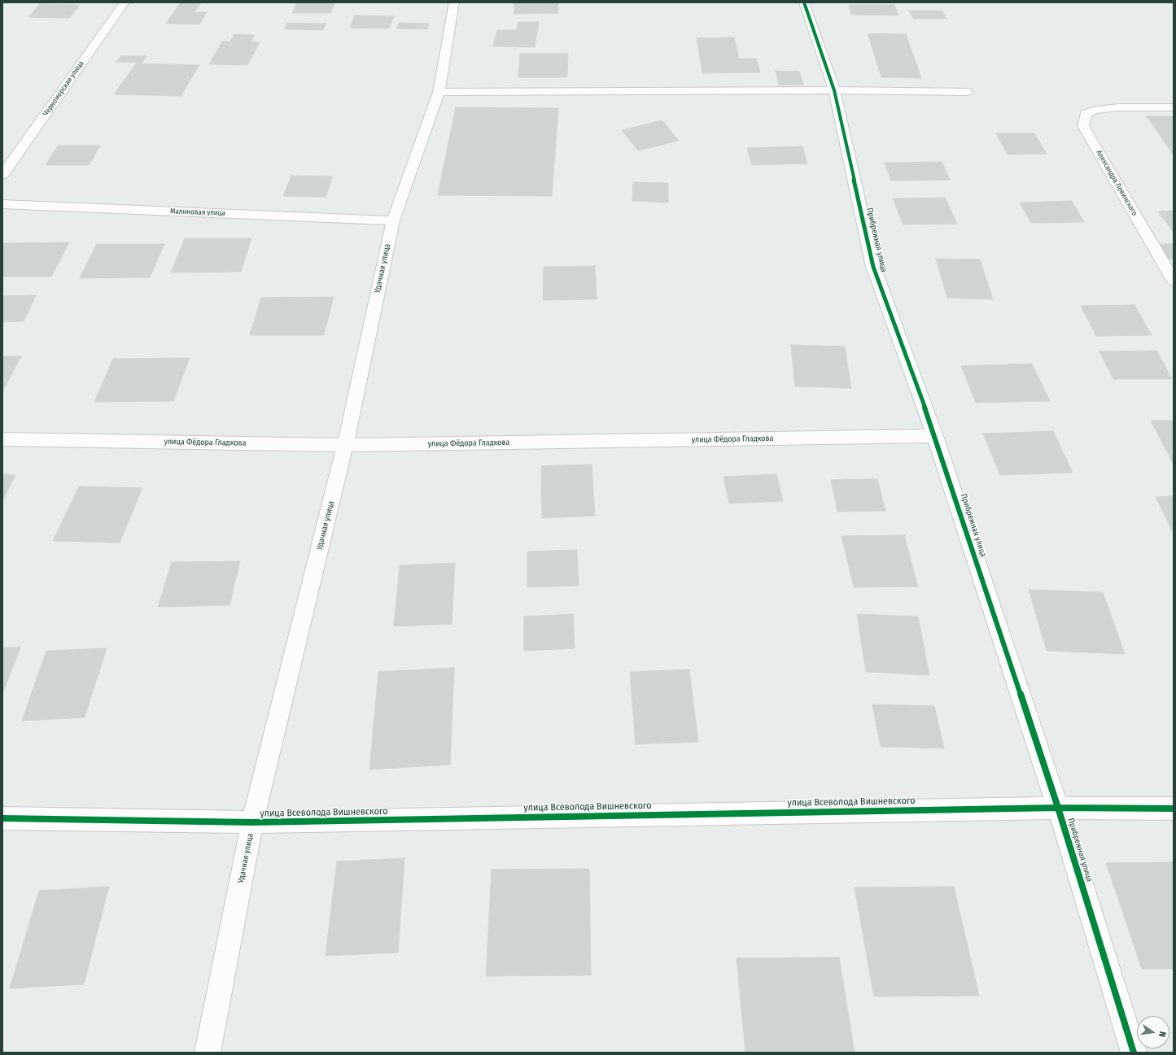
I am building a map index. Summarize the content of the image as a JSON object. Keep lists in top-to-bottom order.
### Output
{
  "streets": {
    "street": [
      "Черноморская улица",
      "Александра Левинского",
      "Малиновая улица",
      "Прибрежная улица",
      "Удачная улица",
      "улица Фёдора Гладкова",
      "улица Всеволода Вишневского"
    ]
  },
  "crossings": [
    ["Малиновая улица", "Удачная улица"],
    ["Прибрежная улица", "улица Фёдора Гладкова"],
    ["Прибрежная улица", "улица Всеволода Вишневского"],
    ["Удачная улица", "улица Фёдора Гладкова"],
    ["Удачная улица", "улица Всеволода Вишневского"]
  ],
  "north": "right"
}
